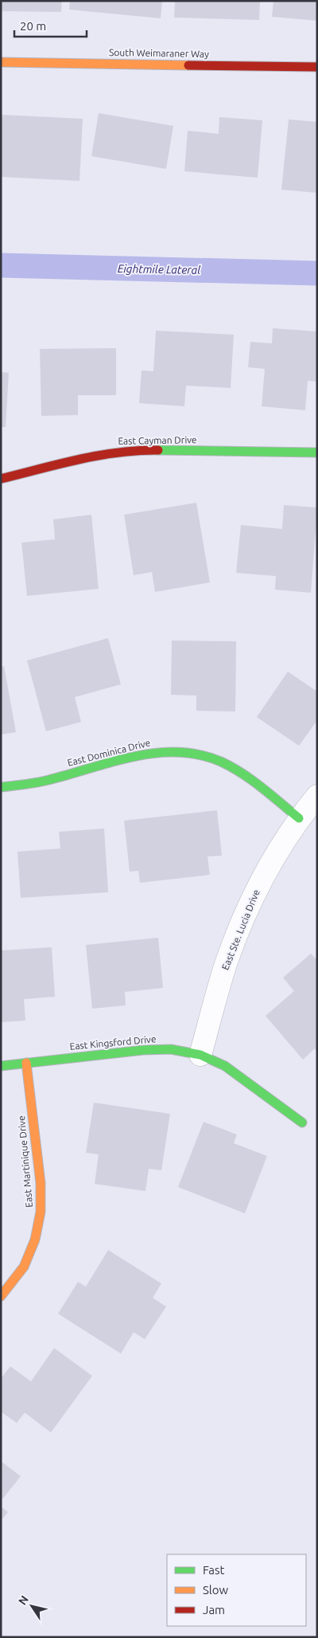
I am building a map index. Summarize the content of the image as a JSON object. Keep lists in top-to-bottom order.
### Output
{
  "streets": {
    "street": [
      "South Weimaraner Way",
      "East Cayman Drive",
      "East Dominica Drive",
      "East Ste. Lucia Drive",
      "East Kingsford Drive",
      "East Martinique Drive"
    ]
  },
  "crossings": [
    ["East Dominica Drive", "East Ste. Lucia Drive"],
    ["East Ste. Lucia Drive", "East Kingsford Drive"],
    ["East Kingsford Drive", "East Martinique Drive"]
  ],
  "water": ["Eightmile Lateral"],
  "legend": ["Fast", "Slow", "Jam"],
  "scale_bar": "20 m",
  "north": "top left"
}
